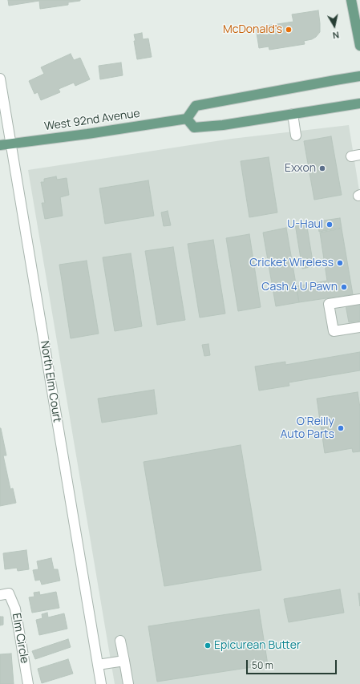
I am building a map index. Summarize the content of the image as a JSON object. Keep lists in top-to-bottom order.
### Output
{
  "streets": {
    "main road": ["West 92nd Avenue"],
    "street": ["North Elm Court", "Elm Circle"]
  },
  "crossings": [
    ["West 92nd Avenue", "North Elm Court"]
  ],
  "places": [
    "McDonald's",
    "Exxon",
    "U-Haul",
    "Cricket Wireless",
    "Cash 4 U Pawn",
    "O'Reilly Auto Parts",
    "Epicurean Butter"
  ],
  "scale_bar": "50 m",
  "north": "bottom"
}
